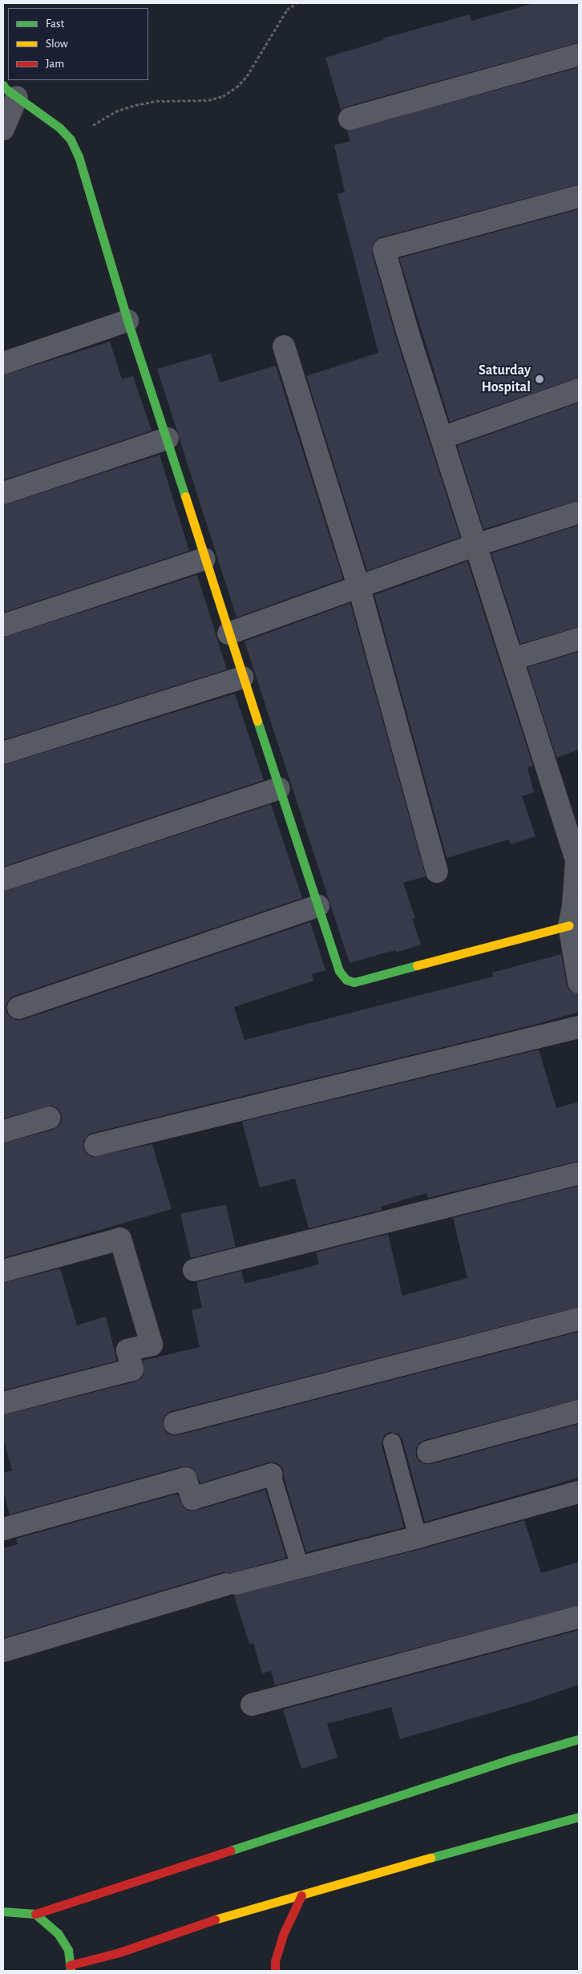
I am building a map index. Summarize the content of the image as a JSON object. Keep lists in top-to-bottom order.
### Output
{
  "places": ["Saturday Hospital"],
  "legend": ["Fast", "Slow", "Jam"]
}
